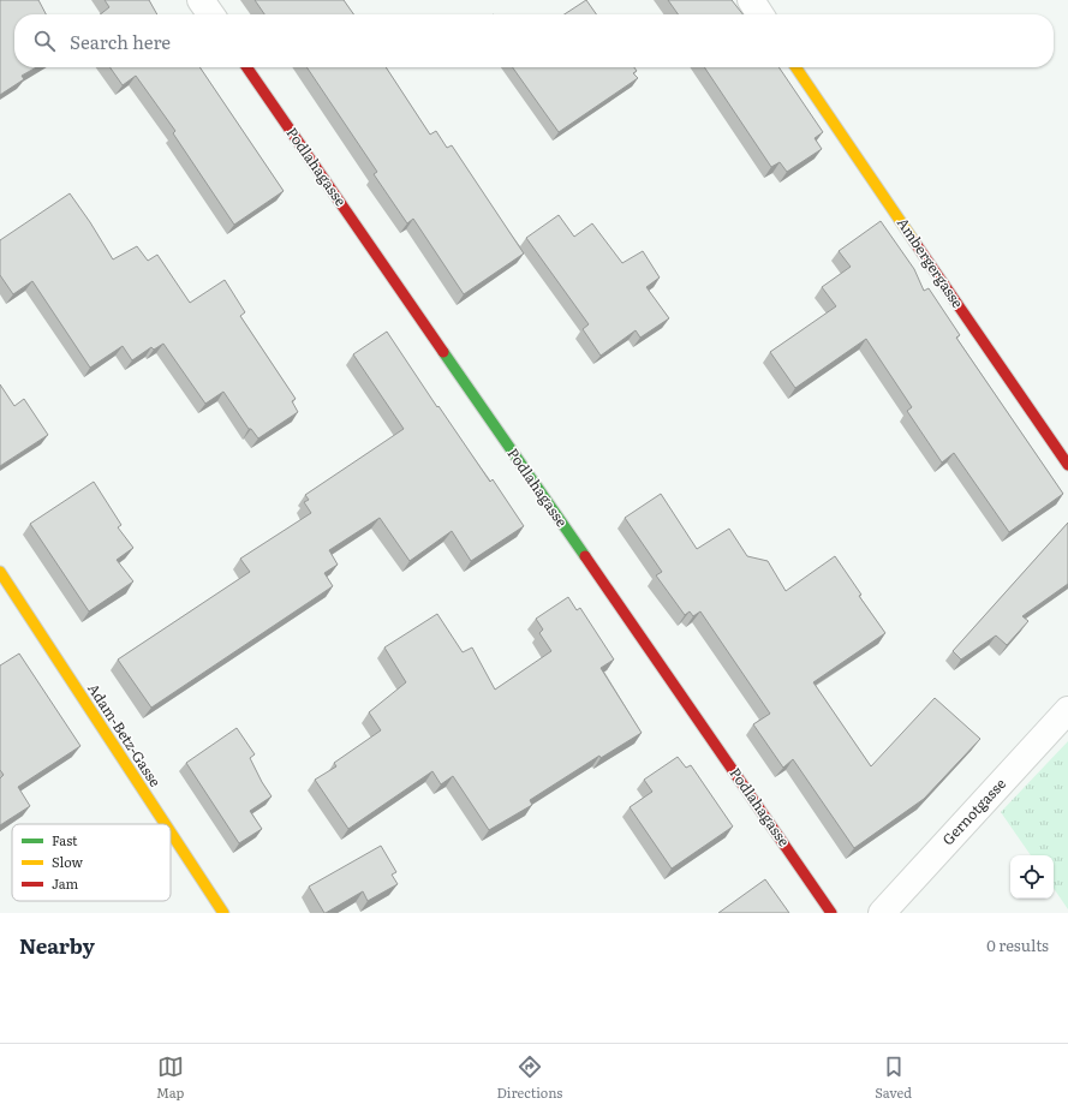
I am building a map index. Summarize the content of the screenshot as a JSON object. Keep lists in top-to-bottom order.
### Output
{
  "streets": {
    "street": [
      "Podlahagasse",
      "Ambergergasse",
      "Adam-Betz-Gasse",
      "Gernotgasse"
    ]
  },
  "legend": ["Fast", "Slow", "Jam"],
  "page": {
    "search": "Search here",
    "heading": ["Nearby", "0 results"],
    "nav": ["Map", "Directions", "Saved"]
  }
}
